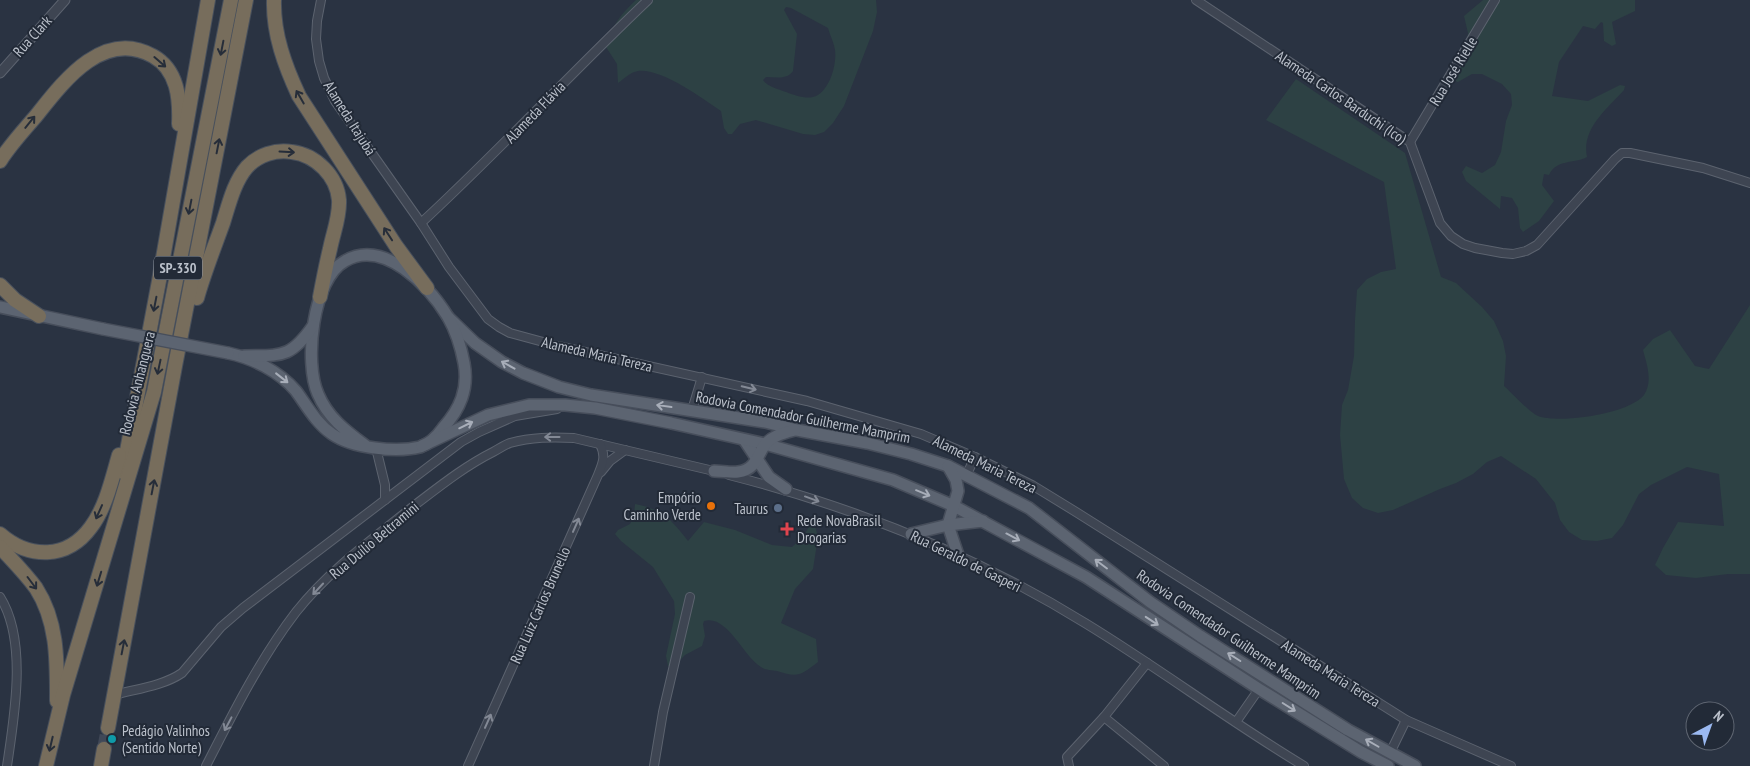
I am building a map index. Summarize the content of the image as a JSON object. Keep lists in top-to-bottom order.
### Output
{
  "streets": {
    "highway": ["SP-330", "Rodovia Anhanguera"],
    "main road": ["Rodovia Comendador Guilherme Mamprim"],
    "street": [
      "Rua Clark",
      "Rua José Rielle",
      "Alameda Carlos Barduchi (Ico)",
      "Alameda Flávia",
      "Alameda Itajubá",
      "Alameda Maria Tereza",
      "Rua Duílio Beltramini",
      "Rua Geraldo de Gasperi",
      "Rua Luiz Carlos Brunello"
    ]
  },
  "crossings": [
    ["Rua José Rielle", "Alameda Carlos Barduchi (Ico)"],
    ["Alameda Flávia", "Alameda Itajubá"],
    ["Alameda Flávia", "Alameda Maria Tereza"],
    ["Alameda Itajubá", "Alameda Maria Tereza"],
    ["Rua Duílio Beltramini", "Rua Geraldo de Gasperi"],
    ["Rua Duílio Beltramini", "Rua Luiz Carlos Brunello"]
  ],
  "one_way": ["Rua Luiz Carlos Brunello"],
  "places": {
    "other": ["Empório Caminho Verde", "Taurus", "Pedágio Valinhos (Sentido Norte)"],
    "health": ["Rede NovaBrasil Drogarias"]
  },
  "north": "top right"
}
